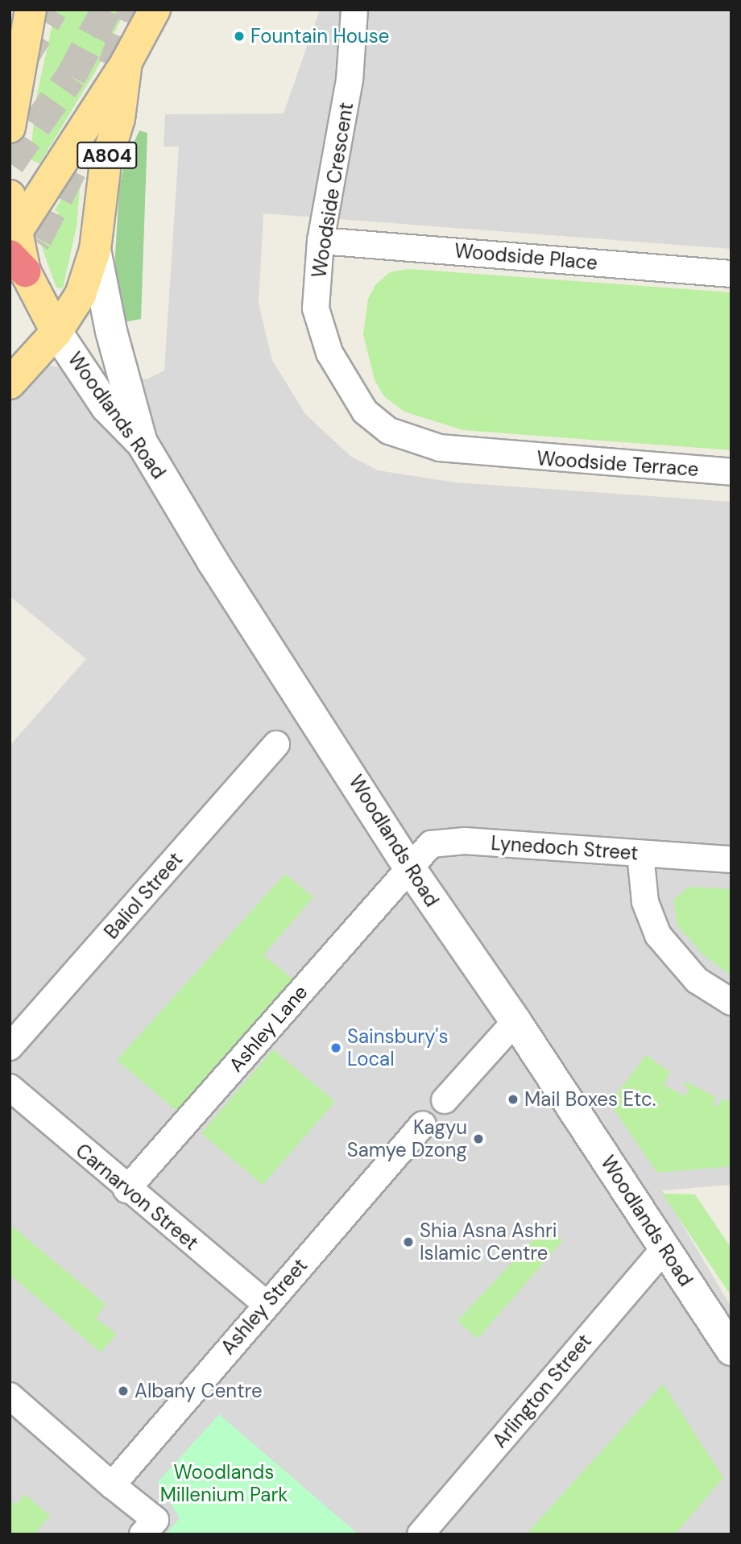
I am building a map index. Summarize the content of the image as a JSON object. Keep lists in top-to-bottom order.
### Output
{
  "streets": {
    "main road": ["A804"],
    "street": [
      "Woodside Crescent",
      "Woodside Place",
      "Woodlands Road",
      "Woodside Terrace",
      "Lynedoch Street",
      "Baliol Street",
      "Ashley Lane",
      "Carnarvon Street",
      "Ashley Street",
      "Arlington Street"
    ]
  },
  "crossings": [
    ["A804", "Woodlands Road"],
    ["Woodside Crescent", "Woodside Place"],
    ["Woodside Crescent", "Woodside Terrace"],
    ["Woodlands Road", "Lynedoch Street"],
    ["Woodlands Road", "Ashley Lane"],
    ["Woodlands Road", "Arlington Street"],
    ["Lynedoch Street", "Ashley Lane"],
    ["Ashley Lane", "Carnarvon Street"],
    ["Carnarvon Street", "Ashley Street"]
  ],
  "parks": ["Woodlands Millenium Park"],
  "places": [
    "Fountain House",
    "Sainsbury's Local",
    "Mail Boxes Etc.",
    "Kagyu Samye Dzong",
    "Shia Asna Ashri Islamic Centre",
    "Albany Centre"
  ]
}
